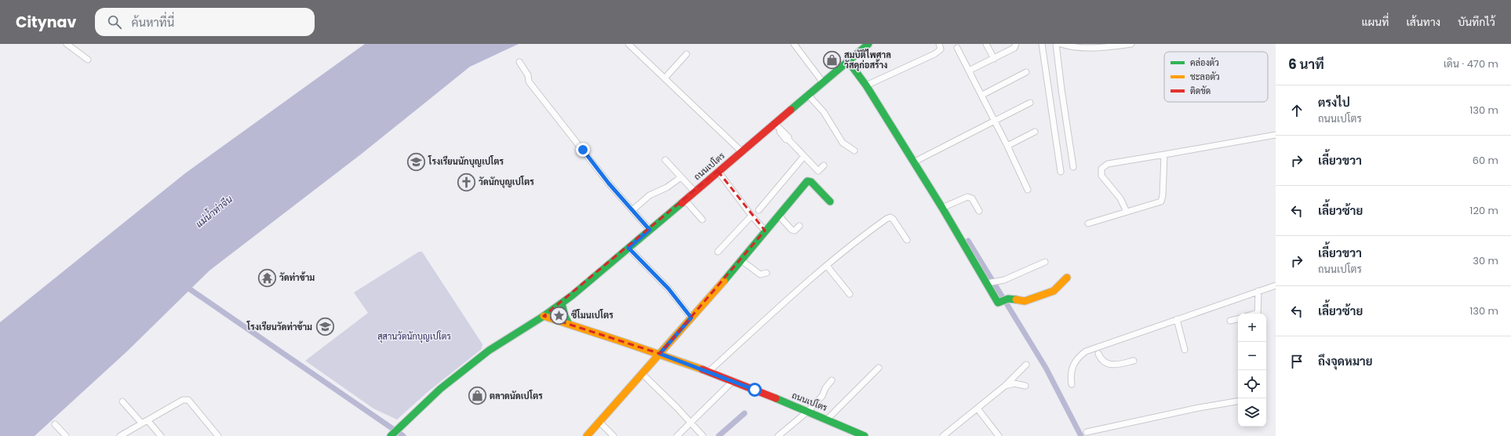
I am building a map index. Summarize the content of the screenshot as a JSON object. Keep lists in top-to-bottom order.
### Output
{
  "streets": {
    "street": ["ถนนเปโตร"]
  },
  "water": ["แม่น้ำท่าจีน"],
  "parks": ["สุสานวัดนักบุญเปโตร"],
  "places": {
    "shop": ["สมบัติไพศาล วัสดุก่อสร้าง", "ตลาดนัดเปโตร"],
    "school or university": ["โรงเรียนนักบุญเปโตร", "โรงเรียนวัดท่าข้าม"],
    "church": ["วัดนักบุญเปโตร"],
    "temple": ["วัดท่าข้าม"],
    "place": ["ซีโมนเปโตร"]
  },
  "legend": ["คล่องตัว", "ชะลอตัว", "ติดขัด"],
  "page": {
    "header": "Citynav",
    "search": "ค้นหาที่นี่",
    "nav": ["แผนที่", "เส้นทาง", "บันทึกไว้"],
    "heading": ["6 นาที", "เดิน · 470 m"],
    "list": [
      ["ตรงไป", "ถนนเปโตร", "130 m"],
      ["เลี้ยวขวา", "60 m"],
      ["เลี้ยวซ้าย", "120 m"],
      ["เลี้ยวขวา", "ถนนเปโตร", "30 m"],
      ["เลี้ยวซ้าย", "130 m"],
      "ถึงจุดหมาย"
    ],
    "map_buttons": ["+", "−"]
  }
}
